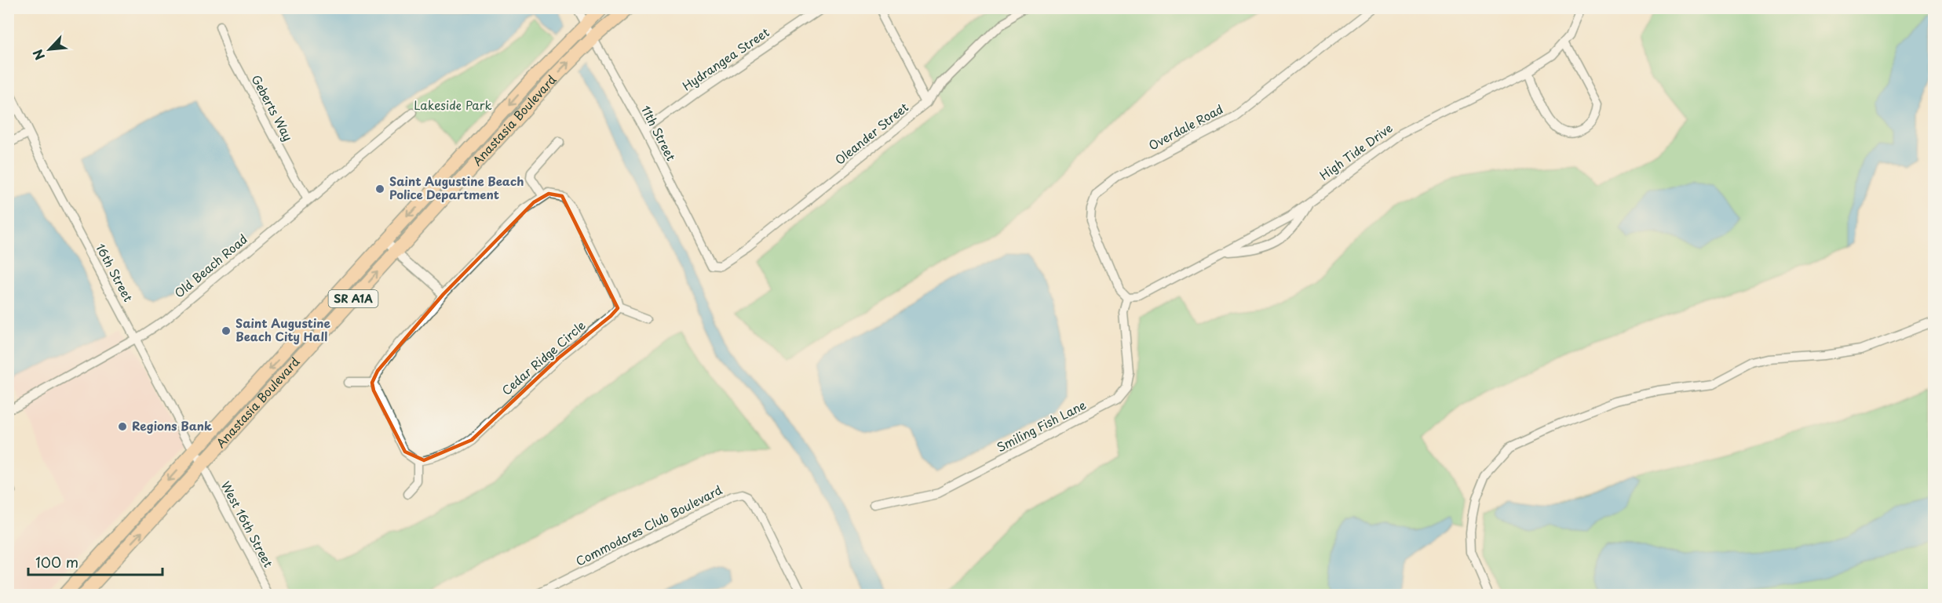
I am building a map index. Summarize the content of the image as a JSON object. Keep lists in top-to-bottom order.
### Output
{
  "streets": {
    "main road": ["Anastasia Boulevard", "SR A1A"],
    "street": [
      "Hydrangea Street",
      "Geberts Way",
      "Overdale Road",
      "11th Street",
      "Oleander Street",
      "High Tide Drive",
      "Old Beach Road",
      "16th Street",
      "Cedar Ridge Circle",
      "Smiling Fish Lane",
      "West 16th Street",
      "Commodores Club Boulevard"
    ]
  },
  "crossings": [
    ["Hydrangea Street", "11th Street"],
    ["Geberts Way", "Old Beach Road"],
    ["Anastasia Boulevard", "11th Street"],
    ["Anastasia Boulevard", "16th Street"],
    ["Anastasia Boulevard", "West 16th Street"],
    ["Overdale Road", "High Tide Drive"],
    ["Overdale Road", "Smiling Fish Lane"],
    ["11th Street", "Oleander Street"],
    ["High Tide Drive", "Smiling Fish Lane"],
    ["Old Beach Road", "16th Street"],
    ["16th Street", "West 16th Street"]
  ],
  "parks": ["Lakeside Park"],
  "places": ["Saint Augustine Beach Police Department", "Saint Augustine Beach City Hall", "Regions Bank"],
  "scale_bar": "100 m",
  "north": "bottom left"
}
